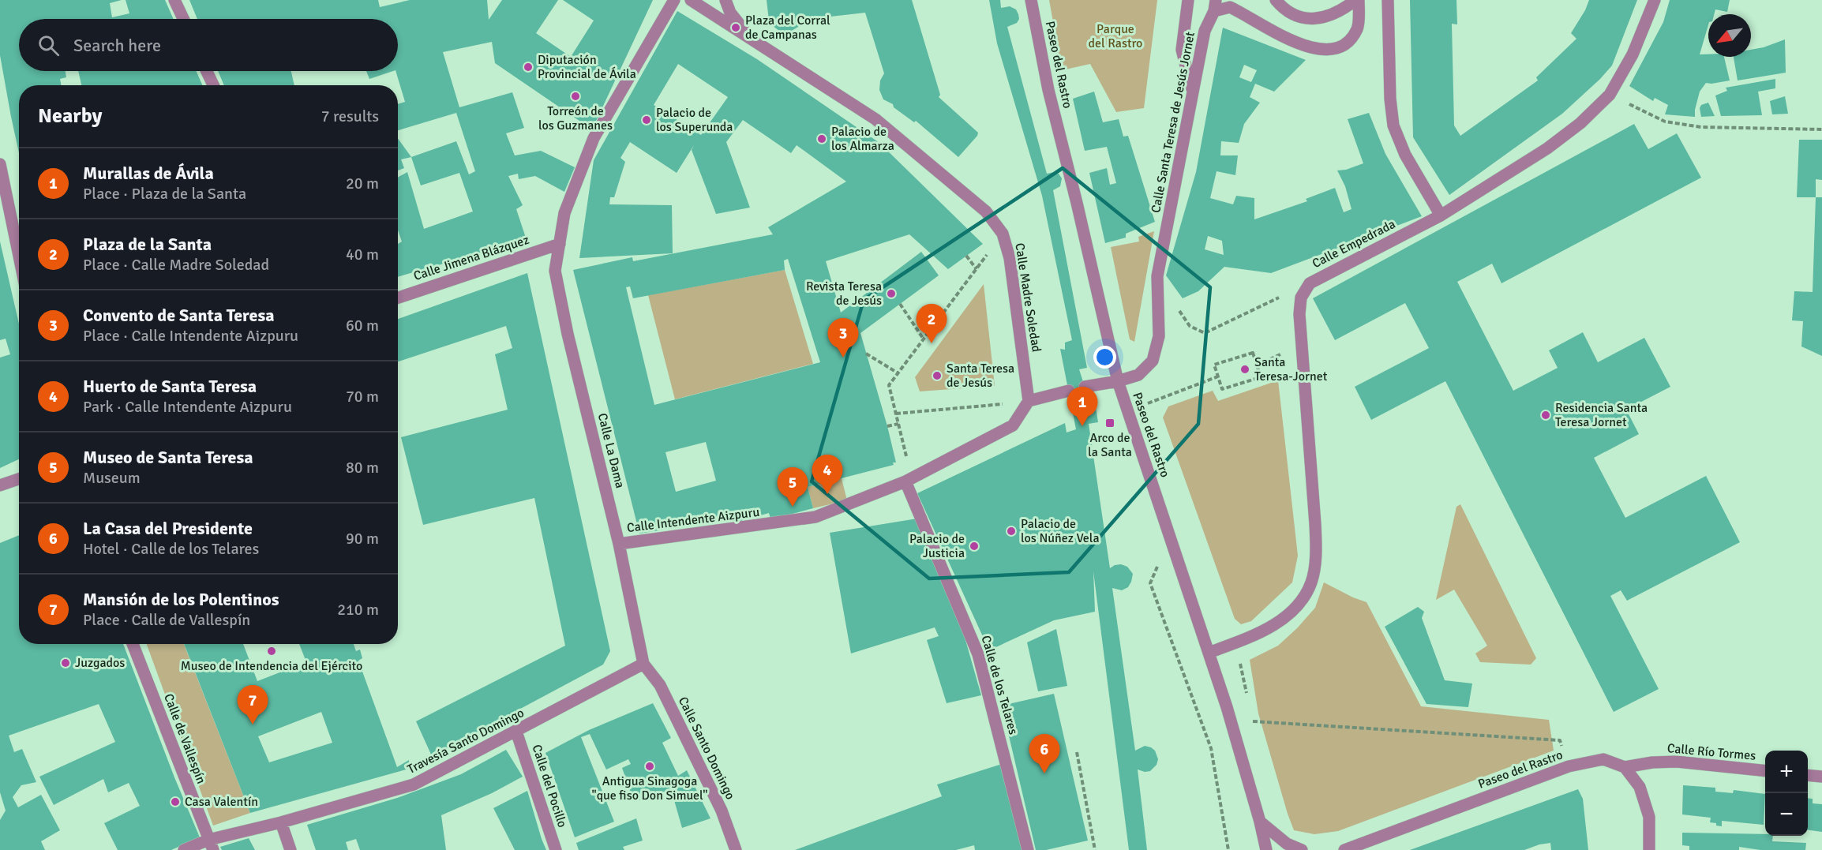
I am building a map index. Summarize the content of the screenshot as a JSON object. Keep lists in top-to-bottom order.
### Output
{
  "streets": {
    "street": [
      "Paseo del Rastro",
      "Calle Santa Teresa de Jesús Jornet",
      "Calle Empedrada",
      "Calle Jimena Blázquez",
      "Calle Madre Soledad",
      "Calle La Dama",
      "Calle Intendente Aizpuru",
      "Calle de los Telares",
      "Calle de Vallespín",
      "Travesía Santo Domingo",
      "Calle Santo Domingo",
      "Calle Río Tormes",
      "Calle del Pocillo"
    ]
  },
  "crossings": [
    ["Paseo del Rastro", "Calle Santa Teresa de Jesús Jornet"],
    ["Paseo del Rastro", "Calle Empedrada"],
    ["Paseo del Rastro", "Calle Río Tormes"],
    ["Calle Jimena Blázquez", "Calle La Dama"],
    ["Calle Madre Soledad", "Calle Intendente Aizpuru"],
    ["Calle La Dama", "Calle Intendente Aizpuru"],
    ["Calle La Dama", "Travesía Santo Domingo"],
    ["Calle La Dama", "Calle Santo Domingo"],
    ["Calle Intendente Aizpuru", "Calle de los Telares"],
    ["Calle de Vallespín", "Travesía Santo Domingo"],
    ["Travesía Santo Domingo", "Calle Santo Domingo"],
    ["Travesía Santo Domingo", "Calle del Pocillo"]
  ],
  "parks": ["Parque del Rastro"],
  "places": {
    "other": [
      "Plaza del Corral de Campanas",
      "Diputación Provincial de Ávila",
      "Torreón de los Guzmanes",
      "Palacio de los Superunda",
      "Palacio de los Almarza",
      "Revista Teresa de Jesús",
      "Santa Teresa-Jornet",
      "Santa Teresa de Jesús",
      "Residencia Santa Teresa Jornet",
      "Palacio de los Núñez Vela",
      "Palacio de Justicia",
      "Museo de Intendencia del Ejército",
      "Juzgados",
      "Antigua Sinagoga \"que fiso Don Simuel\"",
      "Casa Valentín"
    ],
    "transit": ["Arco de la Santa"]
  },
  "north": "bottom left",
  "page": {
    "search": "Search here",
    "heading": ["Nearby", "7 results"],
    "list": [
      {
        "mark": "1",
        "name": "Murallas de Ávila",
        "note": "Place · Plaza de la Santa",
        "value": "20 m"
      },
      {
        "mark": "2",
        "name": "Plaza de la Santa",
        "note": "Place · Calle Madre Soledad",
        "value": "40 m"
      },
      {
        "mark": "3",
        "name": "Convento de Santa Teresa",
        "note": "Place · Calle Intendente Aizpuru",
        "value": "60 m"
      },
      {
        "mark": "4",
        "name": "Huerto de Santa Teresa",
        "note": "Park · Calle Intendente Aizpuru",
        "value": "70 m"
      },
      {
        "mark": "5",
        "name": "Museo de Santa Teresa",
        "note": "Museum",
        "value": "80 m"
      },
      {
        "mark": "6",
        "name": "La Casa del Presidente",
        "note": "Hotel · Calle de los Telares",
        "value": "90 m"
      },
      {
        "mark": "7",
        "name": "Mansión de los Polentinos",
        "note": "Place · Calle de Vallespín",
        "value": "210 m"
      }
    ],
    "pins": [
      "2",
      "3",
      "1",
      "4",
      "5",
      "7",
      "6"
    ],
    "map_buttons": ["+", "−"]
  }
}
